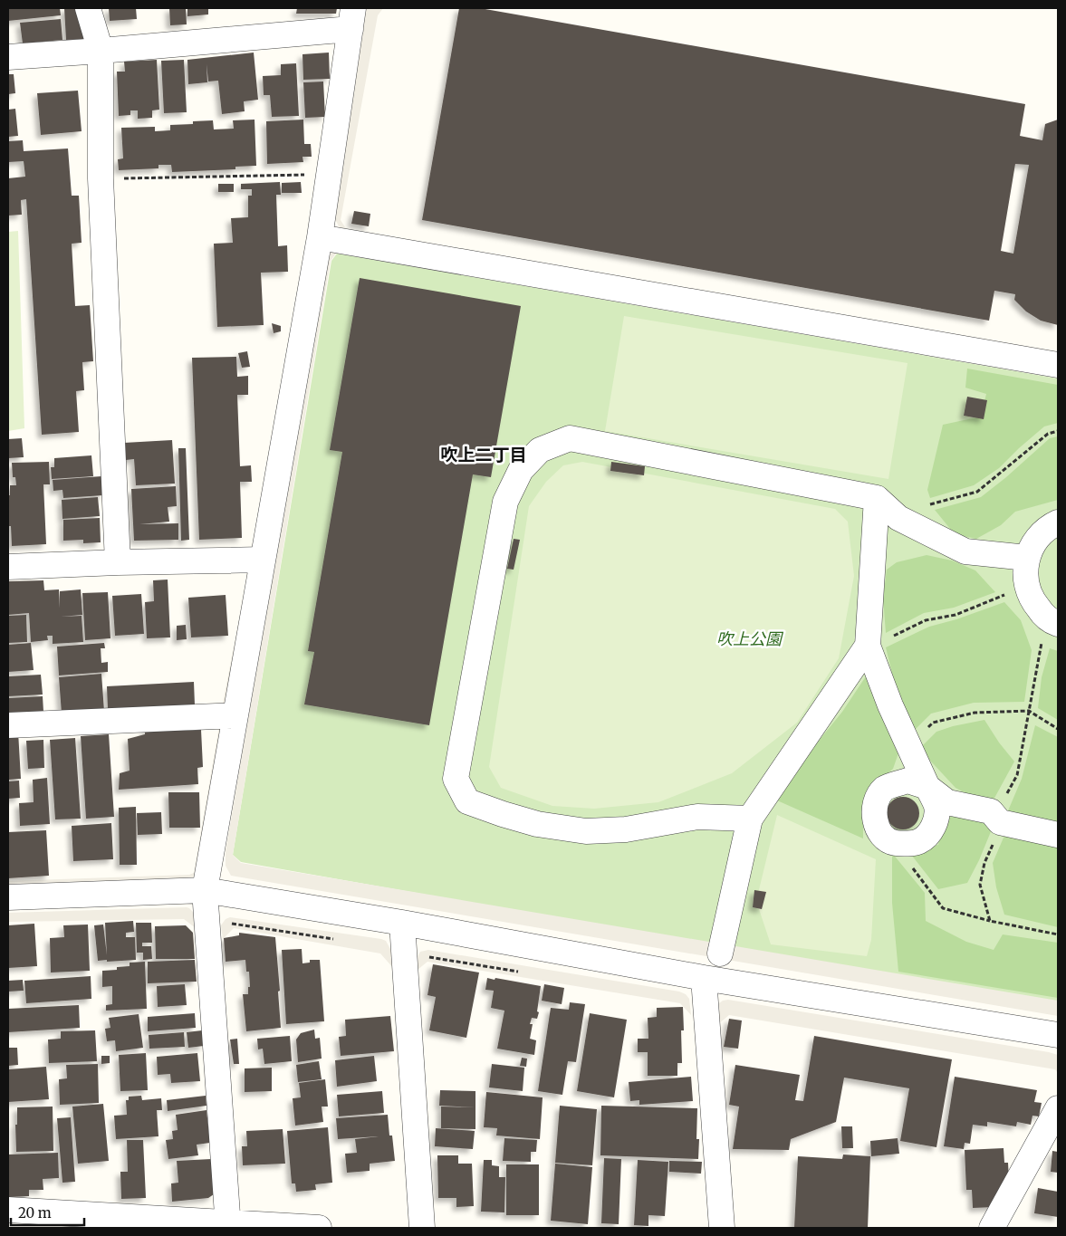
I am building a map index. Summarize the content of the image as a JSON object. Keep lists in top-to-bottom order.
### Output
{
  "districts": ["吹上二丁目"],
  "parks": ["吹上公園"],
  "scale_bar": "20 m"
}
